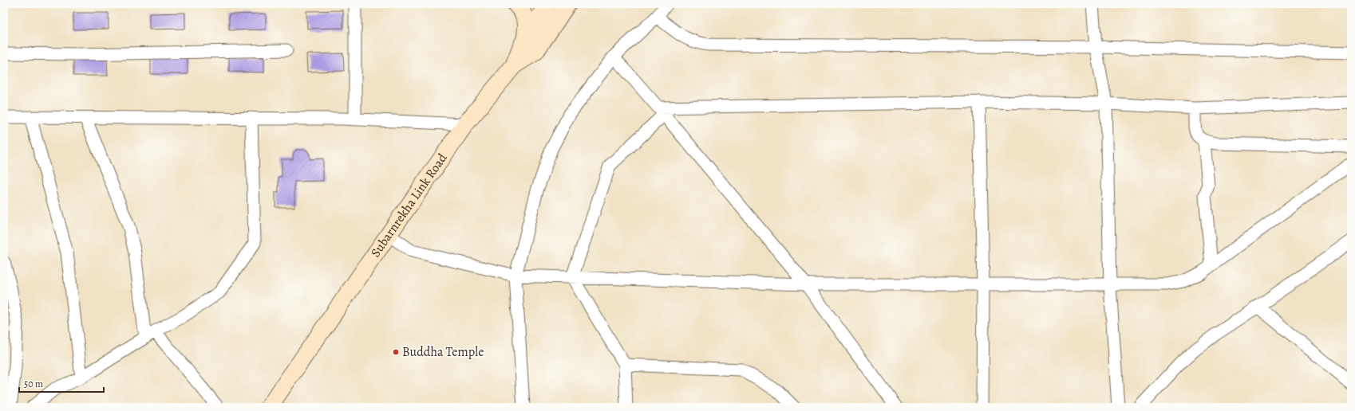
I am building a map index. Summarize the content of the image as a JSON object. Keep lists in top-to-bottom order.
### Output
{
  "streets": {
    "street": ["Subarnrekha Link Road"]
  },
  "places": ["Buddha Temple"],
  "scale_bar": "50 m"
}
